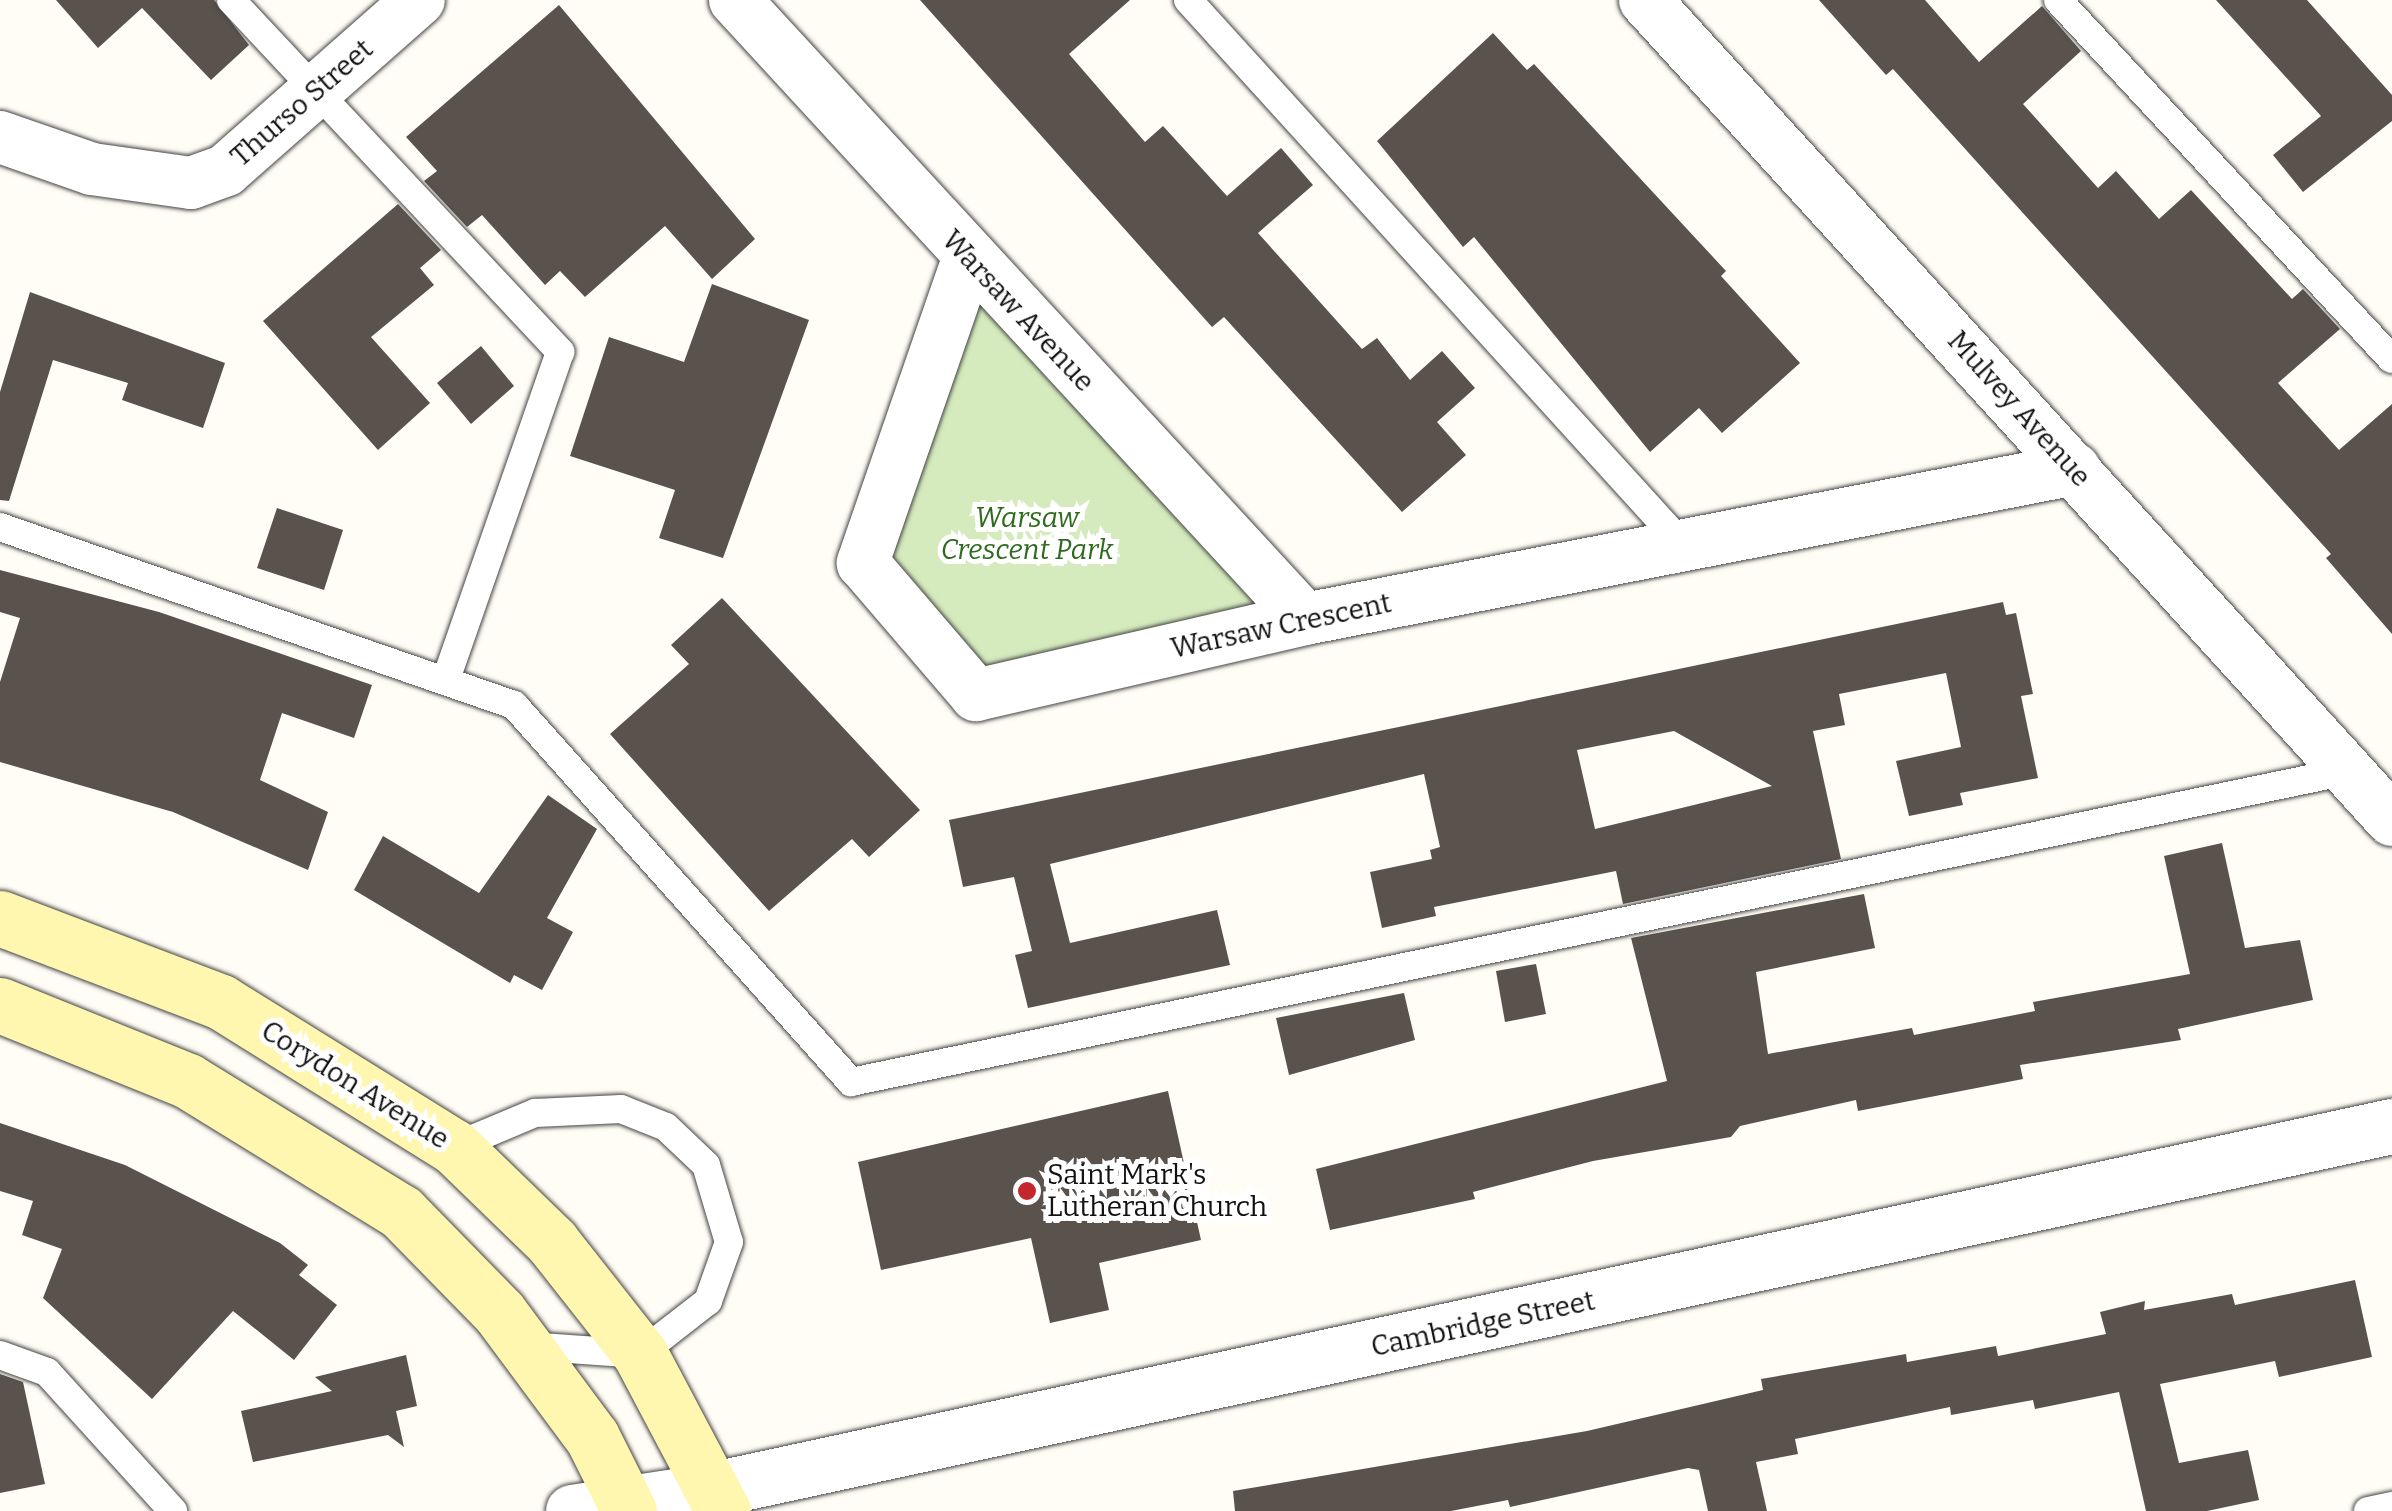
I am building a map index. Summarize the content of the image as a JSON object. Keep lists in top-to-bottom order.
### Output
{
  "streets": {
    "main road": ["Corydon Avenue"],
    "street": [
      "Thurso Street",
      "Warsaw Avenue",
      "Mulvey Avenue",
      "Warsaw Crescent",
      "Cambridge Street"
    ]
  },
  "crossings": [
    ["Warsaw Avenue", "Warsaw Crescent"],
    ["Mulvey Avenue", "Warsaw Crescent"],
    ["Corydon Avenue", "Cambridge Street"]
  ],
  "parks": ["Warsaw Crescent Park"],
  "places": ["Saint Mark's Lutheran Church"]
}
